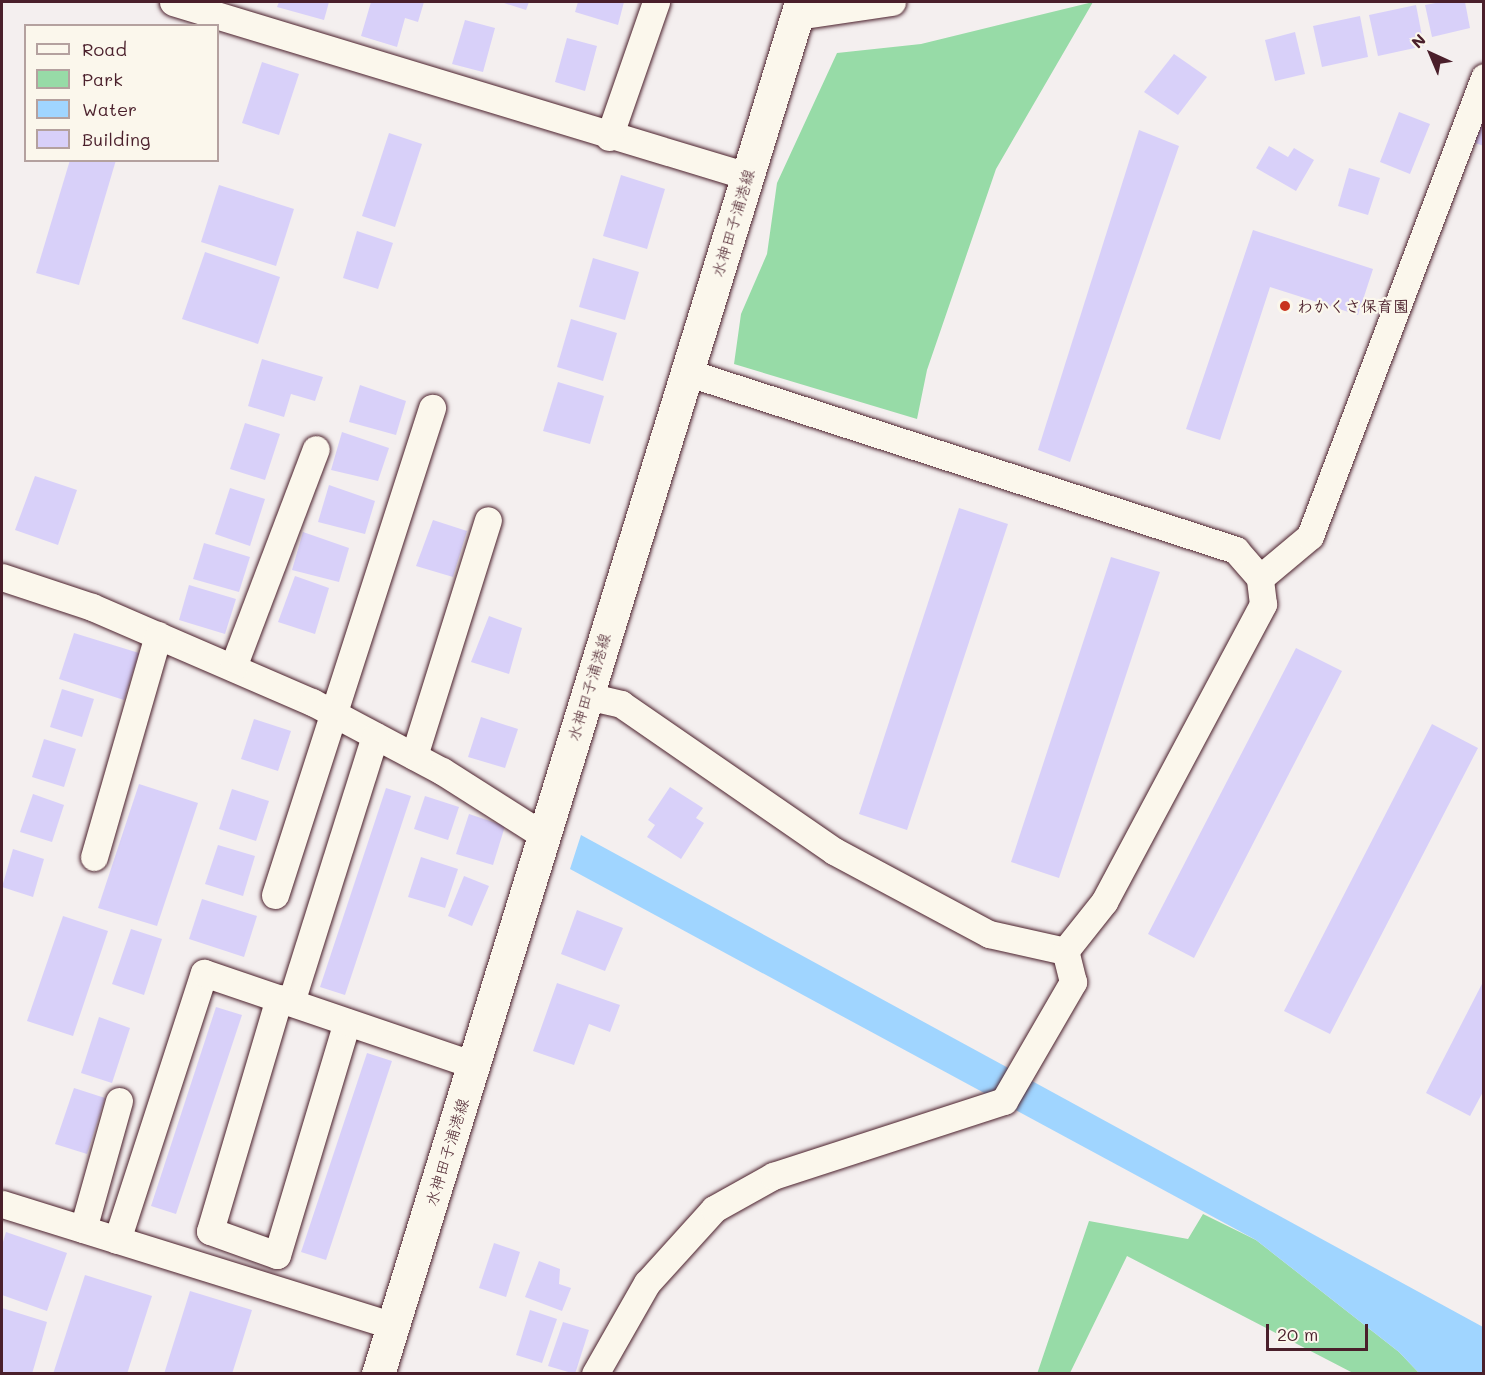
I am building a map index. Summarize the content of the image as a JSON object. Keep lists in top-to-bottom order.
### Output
{
  "streets": {
    "main road": ["水神田子浦港線"]
  },
  "places": ["わかくさ保育園"],
  "legend": [
    "Road",
    "Park",
    "Water",
    "Building"
  ],
  "scale_bar": "20 m",
  "north": "top left"
}
